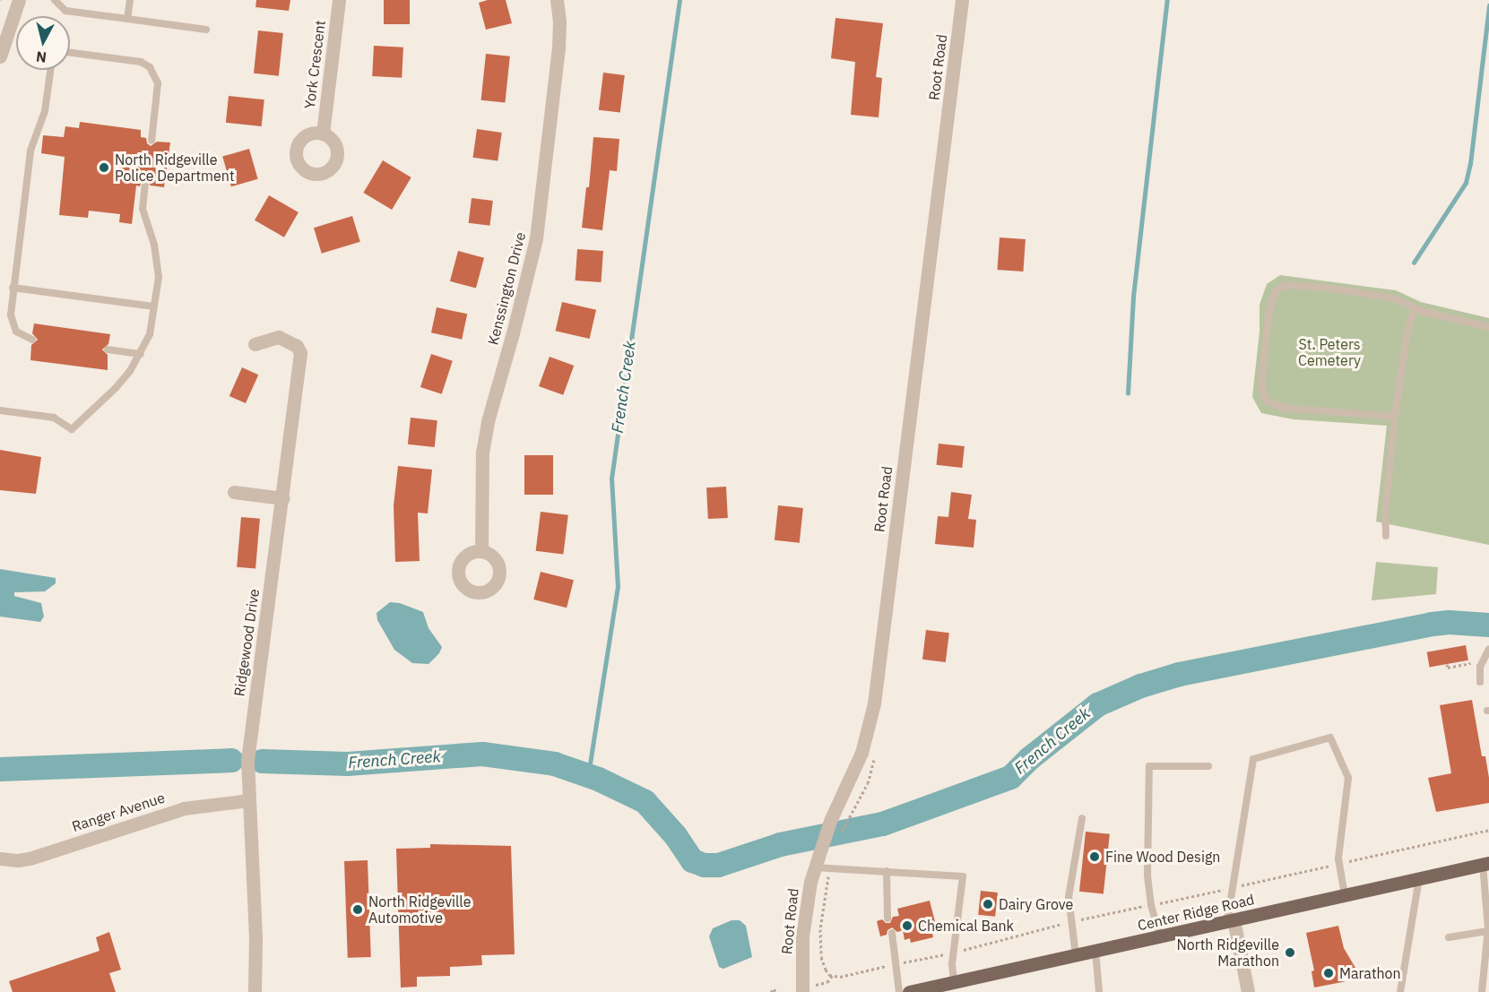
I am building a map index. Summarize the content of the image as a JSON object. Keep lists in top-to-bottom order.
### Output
{
  "streets": {
    "main road": ["Center Ridge Road"],
    "street": [
      "York Crescent",
      "Root Road",
      "Kenssington Drive",
      "Ridgewood Drive",
      "Ranger Avenue"
    ]
  },
  "crossings": [
    ["Ridgewood Drive", "Ranger Avenue"]
  ],
  "water": ["French Creek"],
  "parks": ["St. Peters Cemetery"],
  "places": [
    "North Ridgeville Police Department",
    "Fine Wood Design",
    "Dairy Grove",
    "North Ridgeville Automotive",
    "Chemical Bank",
    "North Ridgeville Marathon",
    "Marathon"
  ],
  "north": "bottom"
}
